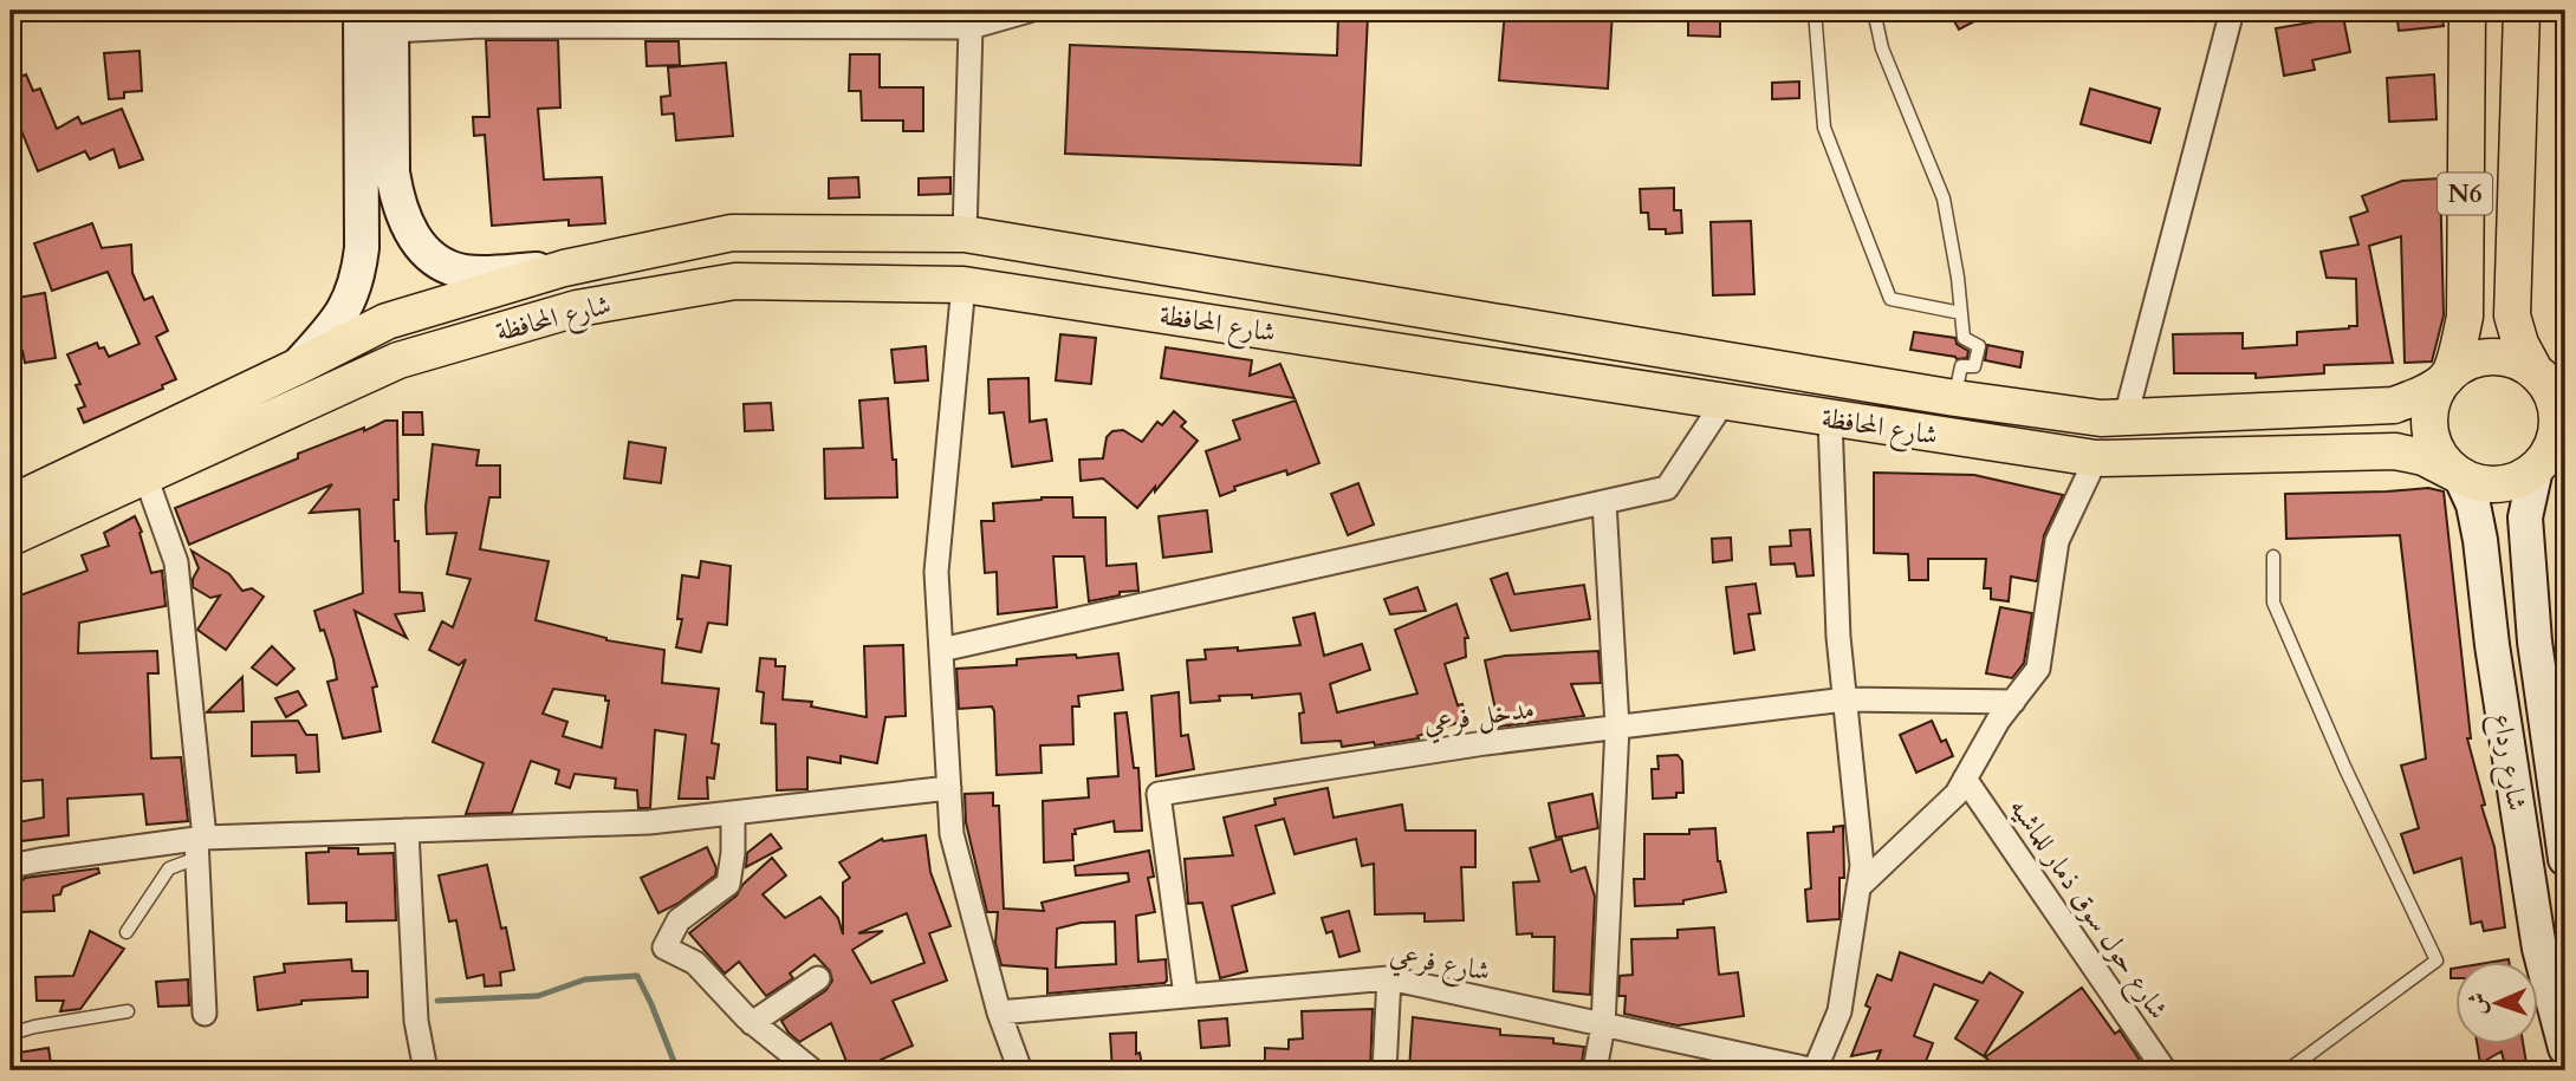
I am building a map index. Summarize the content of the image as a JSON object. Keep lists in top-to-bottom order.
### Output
{
  "streets": {
    "main road": ["N6", "شارع المحافظة", "شارع رداع"],
    "street": ["مدخل فرعي", "شارع حول سوق ذمار للماشيه", "شارع فرعي"]
  },
  "crossings": [
    ["N6", "شارع المحافظة"],
    ["N6", "شارع رداع"],
    ["شارع المحافظة", "شارع رداع"],
    ["مدخل فرعي", "شارع فرعي"]
  ],
  "north": "left"
}
